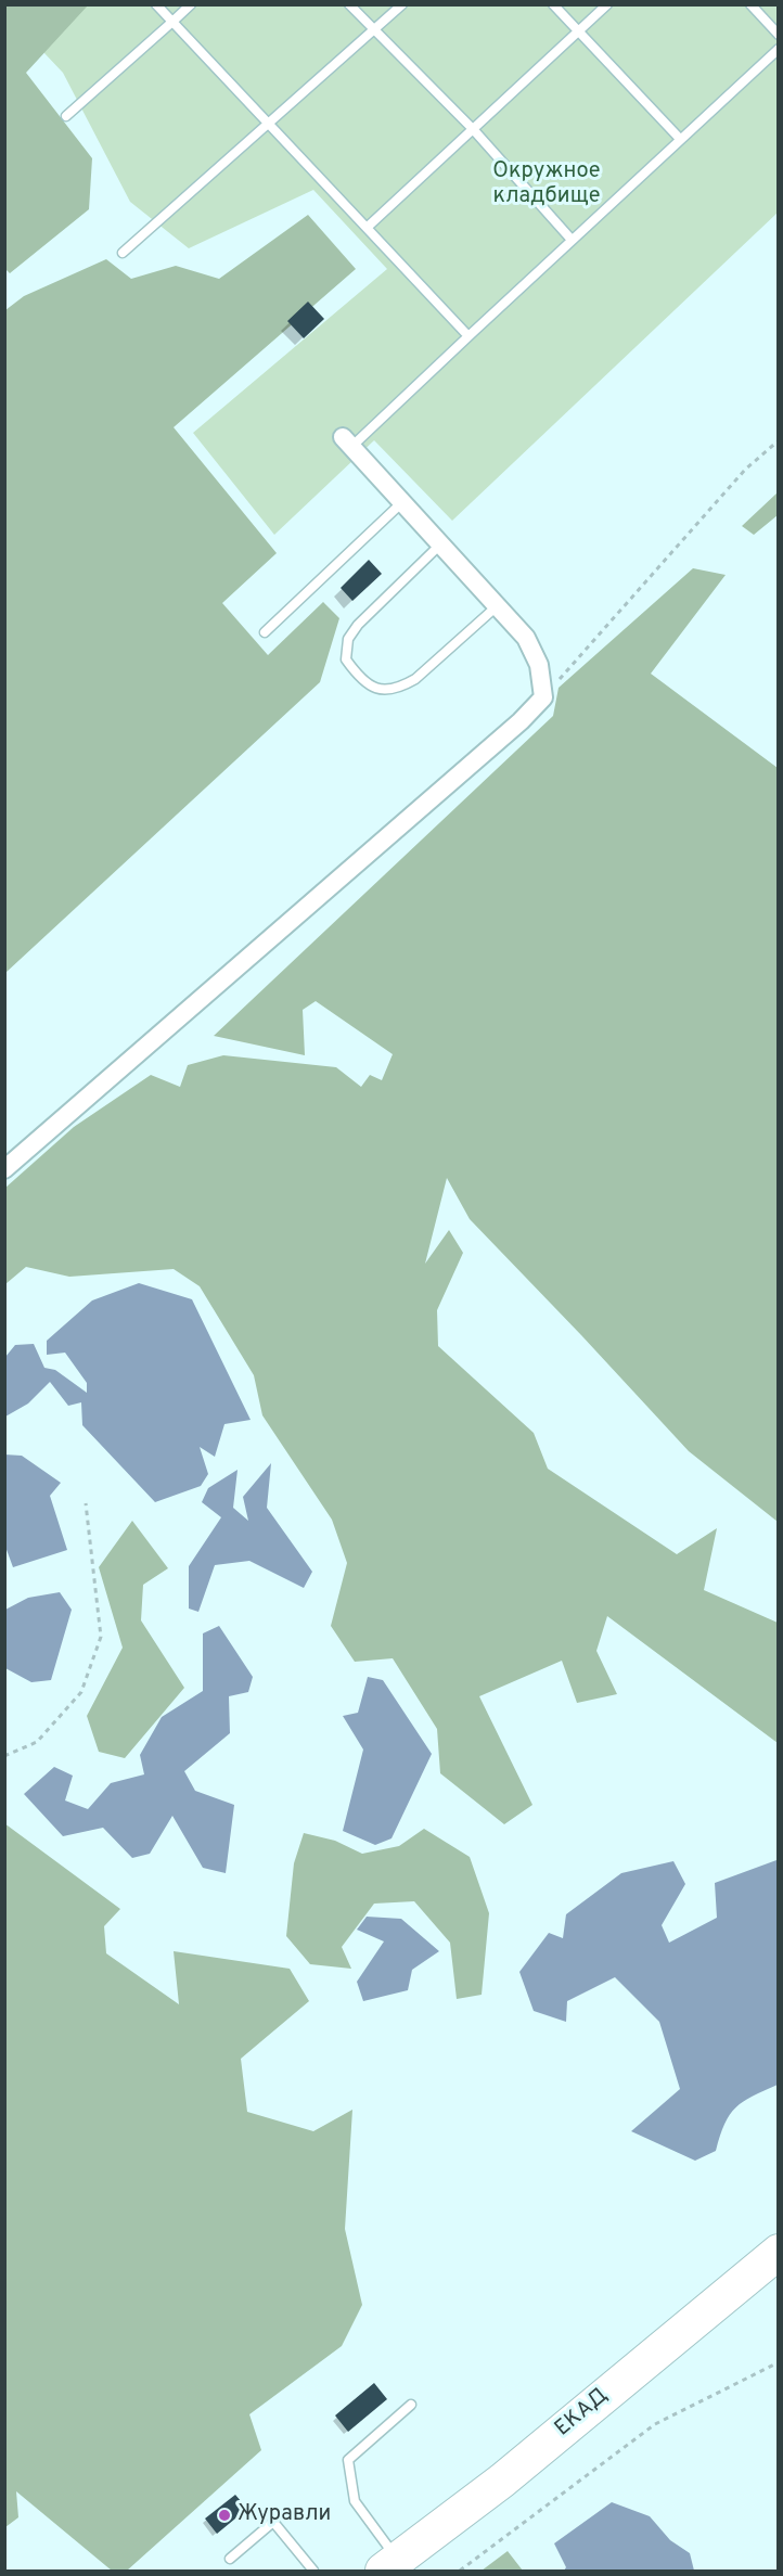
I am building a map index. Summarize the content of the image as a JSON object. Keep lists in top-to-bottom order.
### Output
{
  "streets": {
    "highway": ["ЕКАД"]
  },
  "parks": ["Окружное кладбище"],
  "places": ["Журавли"]
}
